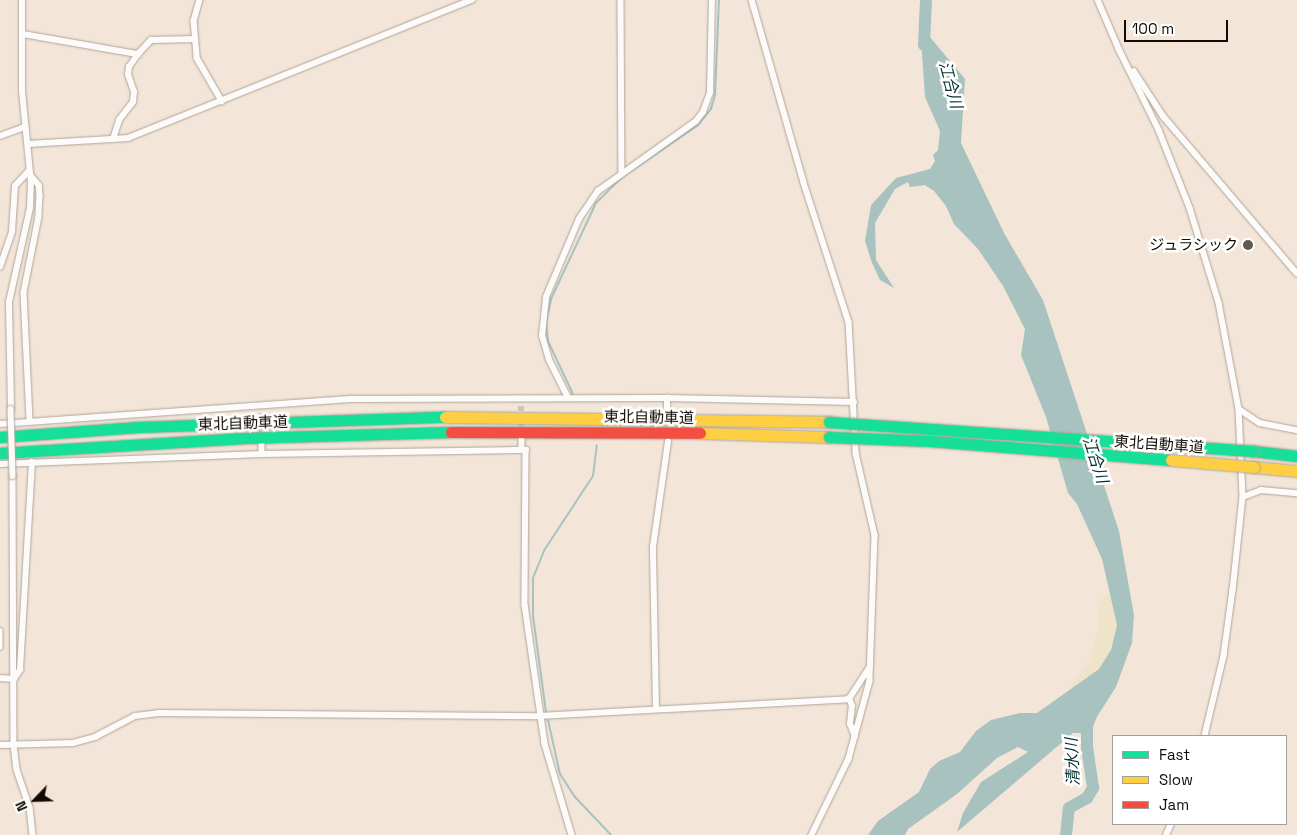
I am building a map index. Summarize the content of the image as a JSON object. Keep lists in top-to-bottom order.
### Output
{
  "streets": {
    "highway": ["東北自動車道"]
  },
  "water": ["江合川", "清水川"],
  "places": ["ジュラシック"],
  "legend": ["Fast", "Slow", "Jam"],
  "scale_bar": "100 m",
  "north": "bottom left"
}
